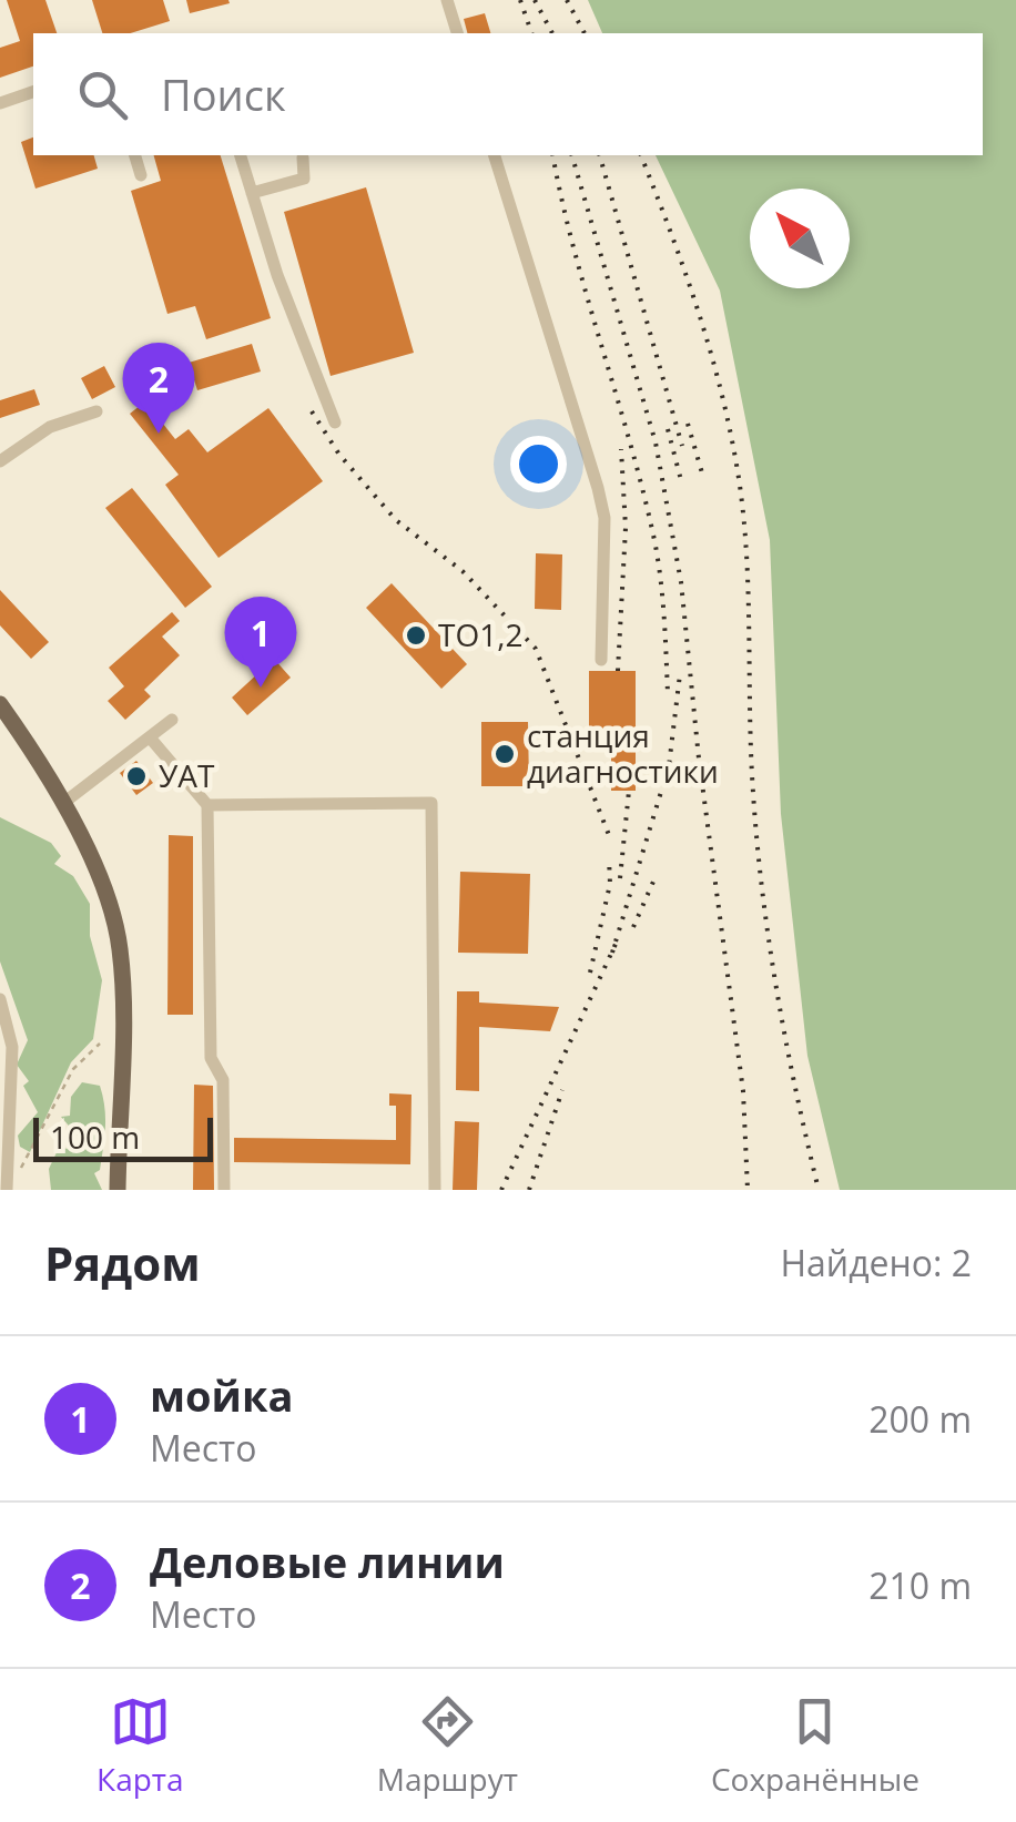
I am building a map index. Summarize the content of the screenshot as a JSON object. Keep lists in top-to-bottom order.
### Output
{
  "places": ["ТО1,2", "станция диагностики", "УАТ"],
  "scale_bar": "100 m",
  "north": "top left",
  "page": {
    "search": "Поиск",
    "pins": ["2", "1"],
    "scale": "100 m",
    "heading": ["Рядом", "Найдено: 2"],
    "list": [
      {
        "mark": "1",
        "name": "мойка",
        "note": "Место",
        "value": "200 m"
      },
      {
        "mark": "2",
        "name": "Деловые линии",
        "note": "Место",
        "value": "210 m"
      }
    ],
    "nav": ["Карта", "Маршрут", "Сохранённые"]
  }
}
